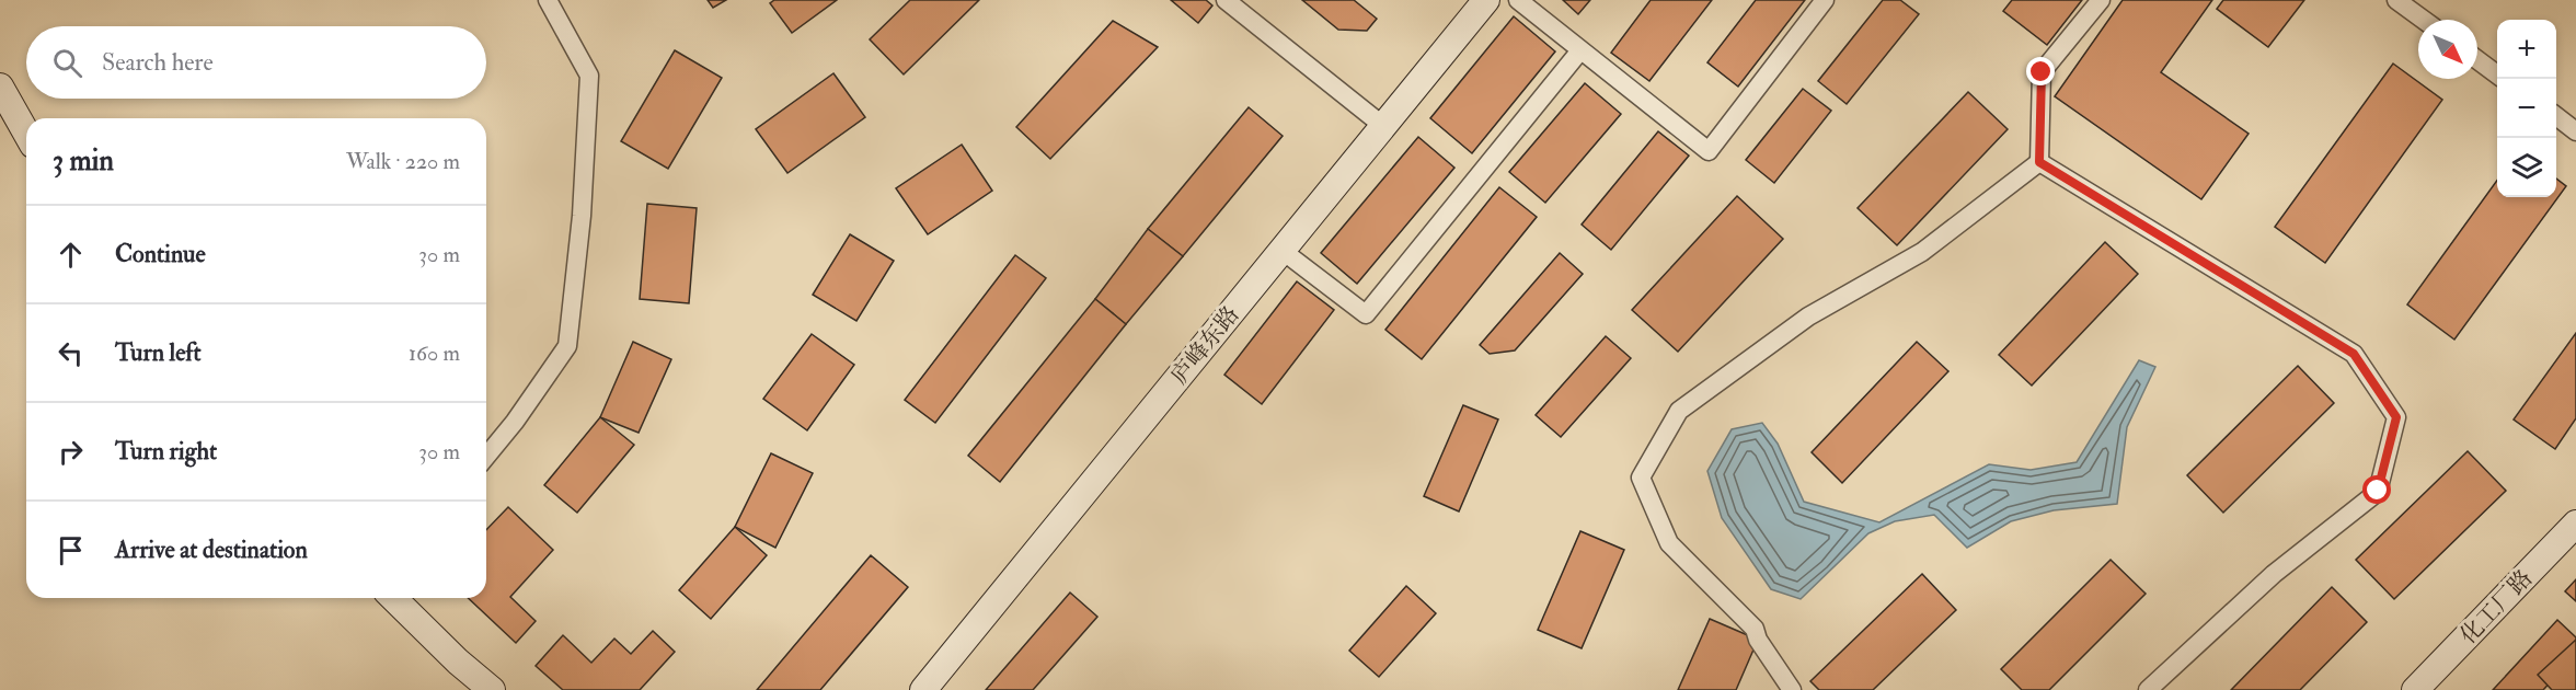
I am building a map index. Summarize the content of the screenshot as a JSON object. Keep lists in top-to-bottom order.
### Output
{
  "streets": {
    "main road": ["庐峰东路", "化工厂路"]
  },
  "north": "bottom right",
  "page": {
    "map_buttons": ["+", "−"],
    "search": "Search here",
    "heading": ["3 min", "Walk · 220 m"],
    "list": [
      ["Continue", "30 m"],
      ["Turn left", "160 m"],
      ["Turn right", "30 m"],
      "Arrive at destination"
    ]
  }
}
